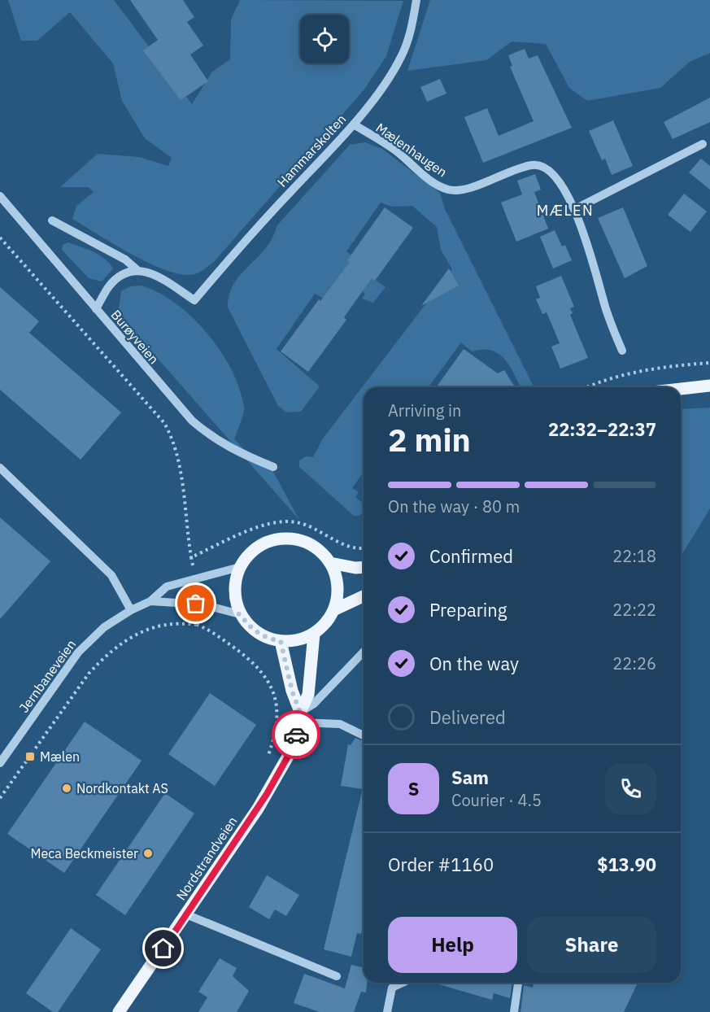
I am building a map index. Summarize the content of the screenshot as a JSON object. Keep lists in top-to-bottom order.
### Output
{
  "streets": {
    "main road": ["Nordstrandveien"],
    "street": [
      "Mælenhaugen",
      "Hammarskolten",
      "Burøyveien",
      "Jernbaneveien"
    ]
  },
  "crossings": [
    ["Mælenhaugen", "Hammarskolten"],
    ["Jernbaneveien", "Nordstrandveien"]
  ],
  "districts": ["MÆLEN"],
  "places": {
    "transit": ["Mælen"],
    "other": ["Nordkontakt AS", "Meca Beckmeister"]
  },
  "page": {
    "heading": ["2 min", "Arriving in", "22:32–22:37"],
    "panel": [
      "Sam",
      "Courier · 4.5",
      "Order #1160",
      "$13.90"
    ],
    "bar": "On the way · 80 m",
    "list": [
      ["Confirmed", "22:18"],
      ["Preparing", "22:22"],
      ["On the way", "22:26"],
      "Delivered"
    ],
    "round": "S",
    "buttons": ["Help", "Share"]
  }
}
